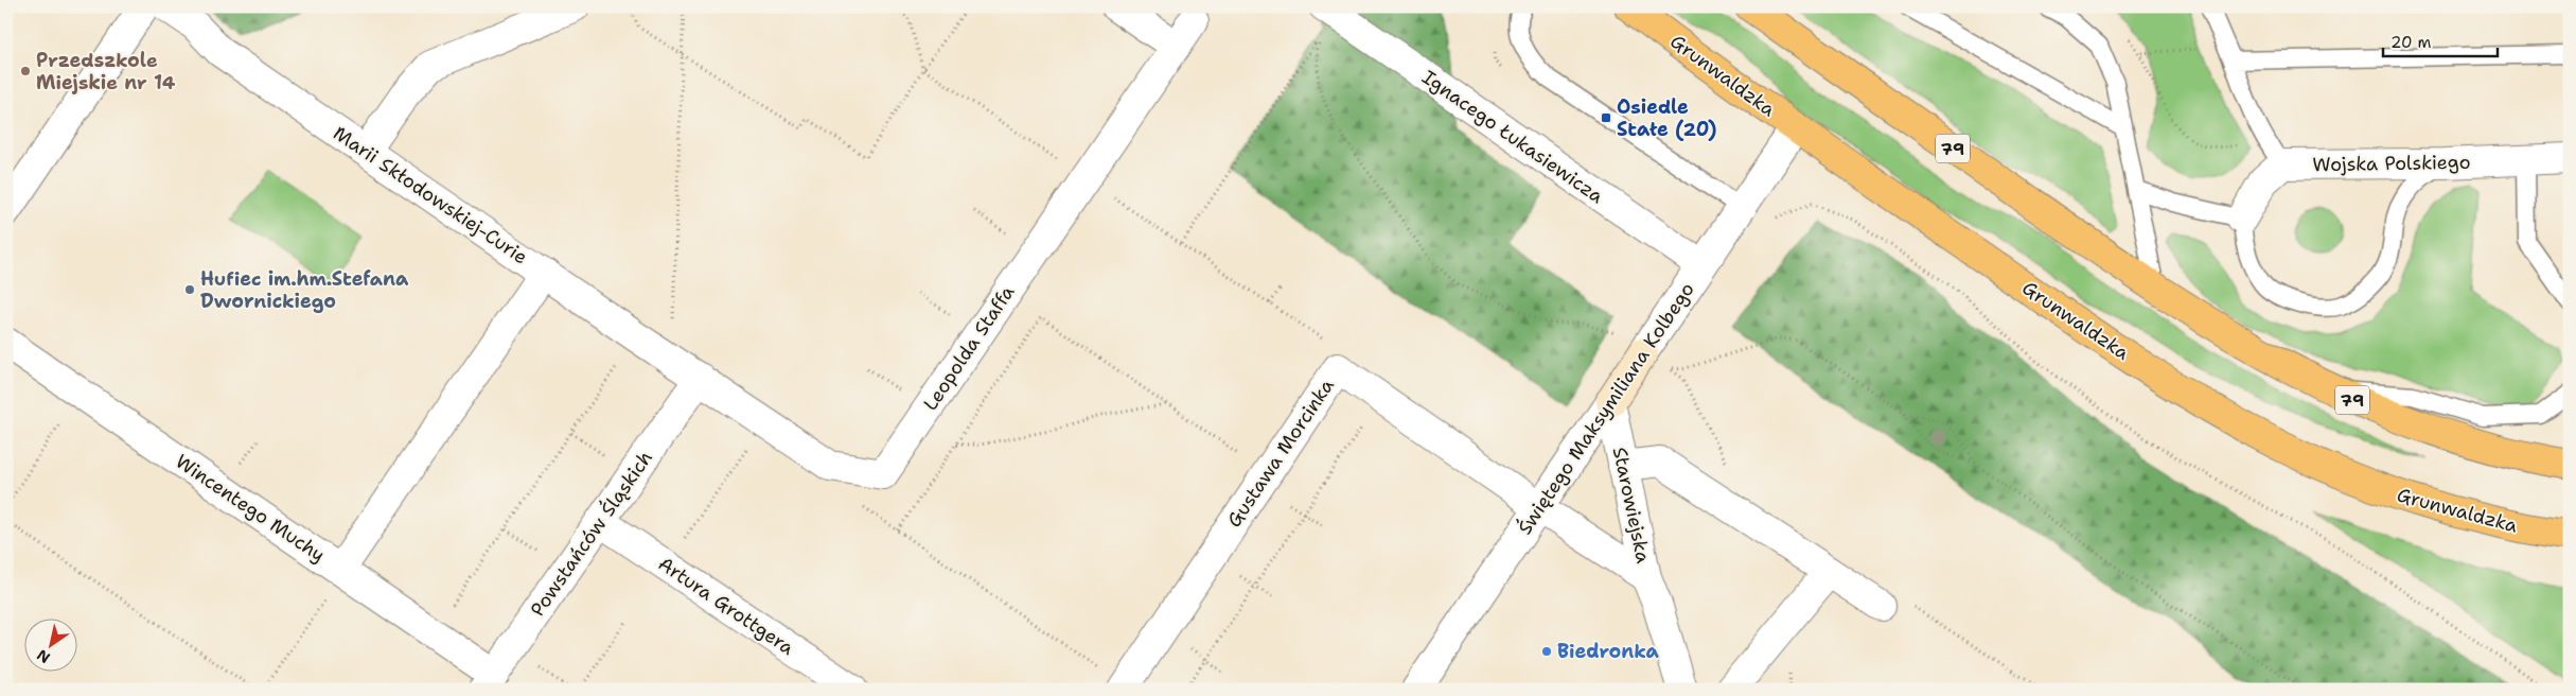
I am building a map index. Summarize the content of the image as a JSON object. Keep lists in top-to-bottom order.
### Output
{
  "streets": {
    "main road": ["Grunwaldzka", "79"],
    "street": [
      "Ignacego Łukasiewicza",
      "Wojska Polskiego",
      "Marii Skłodowskiej-Curie",
      "Leopolda Staffa",
      "Świętego Maksymiliana Kolbego",
      "Gustawa Morcinka",
      "Starowiejska",
      "Wincentego Muchy",
      "Powstańców Śląskich",
      "Artura Grottgera"
    ]
  },
  "crossings": [
    ["Grunwaldzka", "Świętego Maksymiliana Kolbego"],
    ["Ignacego Łukasiewicza", "Świętego Maksymiliana Kolbego"],
    ["Marii Skłodowskiej-Curie", "Leopolda Staffa"],
    ["Marii Skłodowskiej-Curie", "Powstańców Śląskich"],
    ["Leopolda Staffa", "Powstańców Śląskich"],
    ["Świętego Maksymiliana Kolbego", "Gustawa Morcinka"],
    ["Świętego Maksymiliana Kolbego", "Starowiejska"],
    ["Gustawa Morcinka", "Starowiejska"],
    ["Wincentego Muchy", "Powstańców Śląskich"],
    ["Powstańców Śląskich", "Artura Grottgera"]
  ],
  "places": {
    "other": ["Przedszkole Miejskie nr 14", "Hufiec im.hm.Stefana Dwornickiego", "Biedronka"],
    "transit": ["Osiedle Stałe (20)"]
  },
  "scale_bar": "20 m",
  "north": "bottom left"
}
